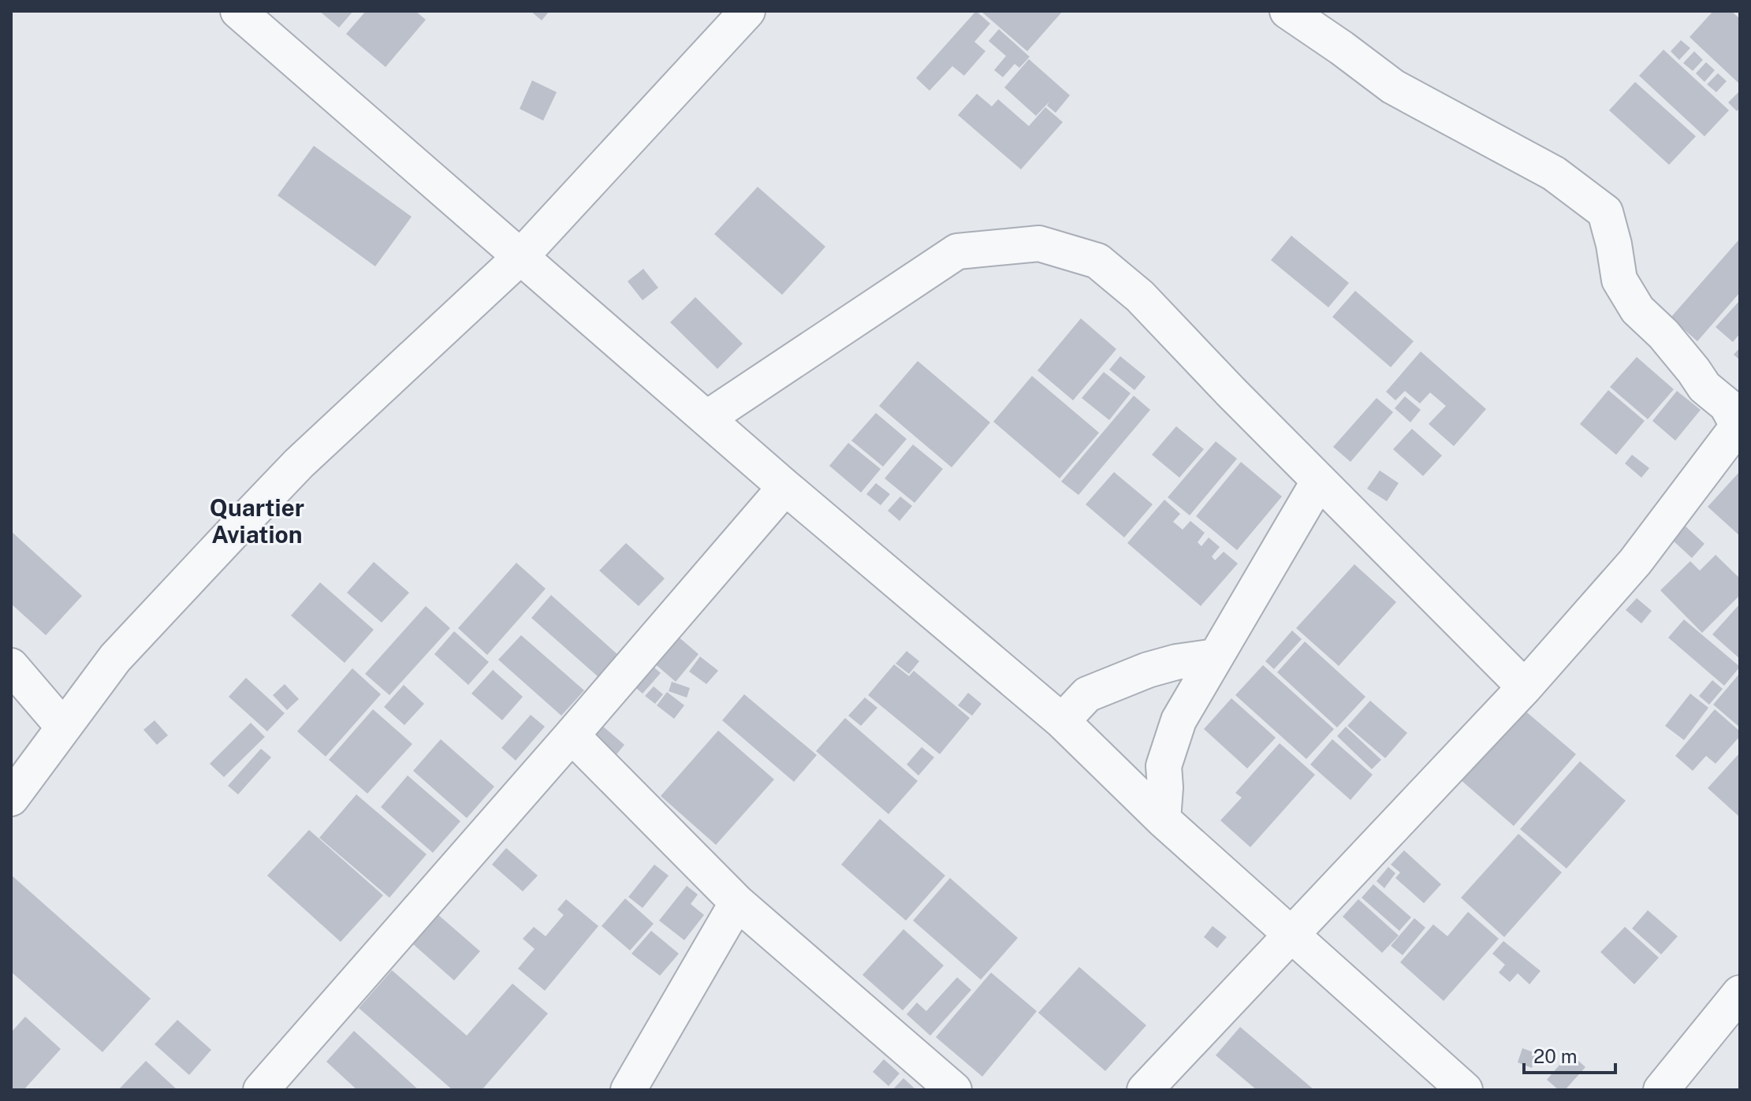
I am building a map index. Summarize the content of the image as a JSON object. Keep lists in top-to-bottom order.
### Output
{
  "districts": ["Quartier Aviation"],
  "scale_bar": "20 m"
}
